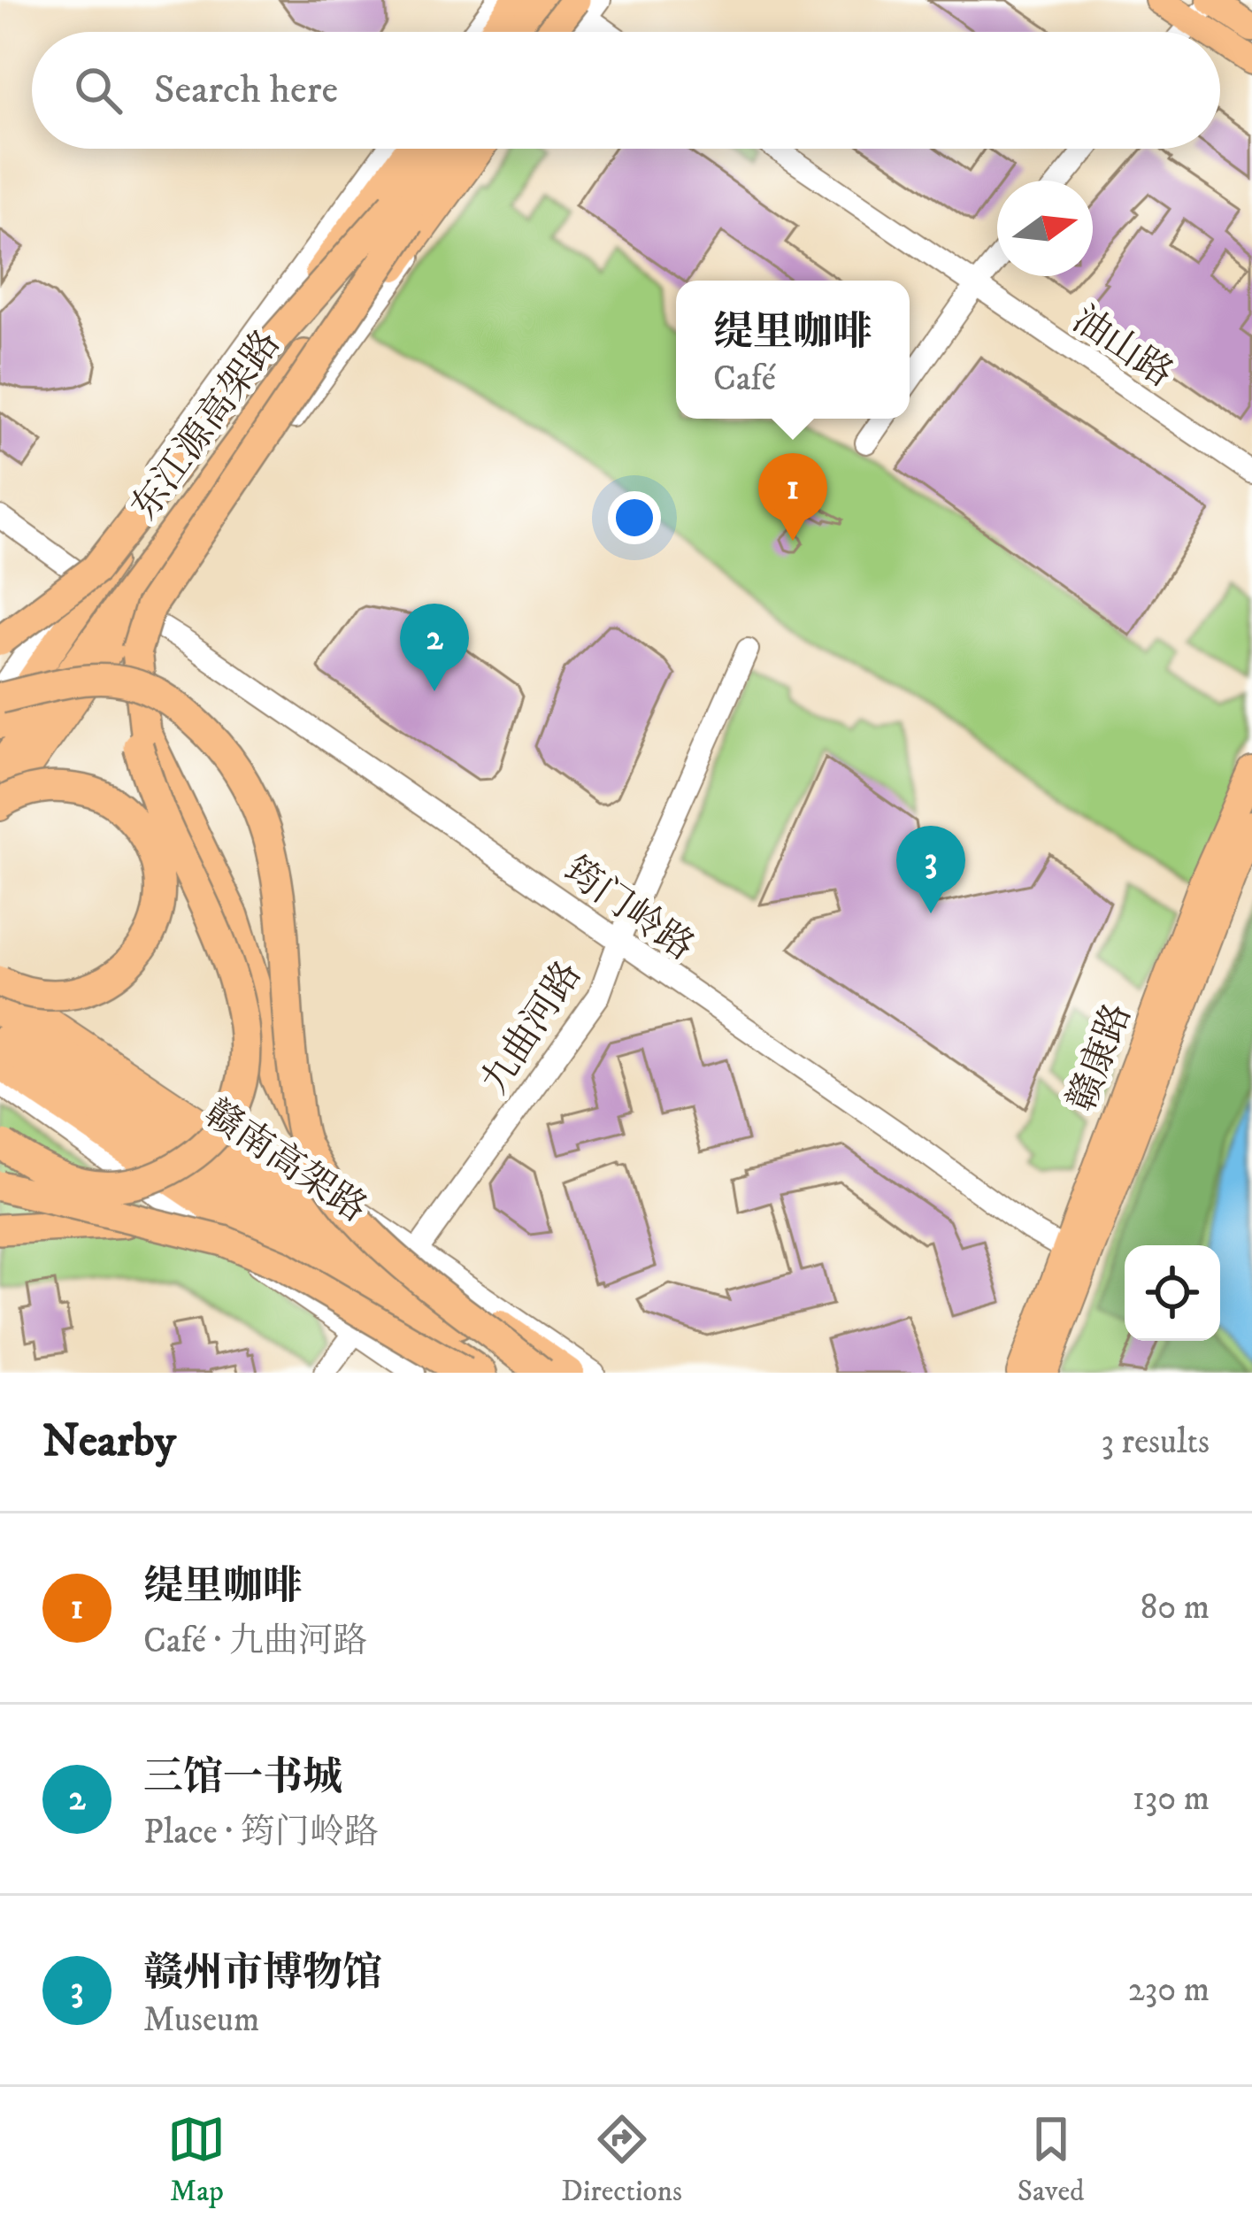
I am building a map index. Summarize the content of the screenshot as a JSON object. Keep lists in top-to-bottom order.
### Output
{
  "streets": {
    "highway": ["东江源高架路", "赣南高架路"],
    "main road": ["赣康路"],
    "street": ["油山路", "筠门岭路", "九曲河路"]
  },
  "crossings": [
    ["筠门岭路", "九曲河路"],
    ["筠门岭路", "赣康路"]
  ],
  "north": "right",
  "page": {
    "search": "Search here",
    "popup": ["缇里咖啡", "Café"],
    "pins": ["1", "2", "3"],
    "heading": ["Nearby", "3 results"],
    "list": [
      {
        "mark": "1",
        "name": "缇里咖啡",
        "note": "Café · 九曲河路",
        "value": "80 m"
      },
      {
        "mark": "2",
        "name": "三馆一书城",
        "note": "Place · 筠门岭路",
        "value": "130 m"
      },
      {
        "mark": "3",
        "name": "赣州市博物馆",
        "note": "Museum",
        "value": "230 m"
      }
    ],
    "nav": ["Map", "Directions", "Saved"]
  }
}
